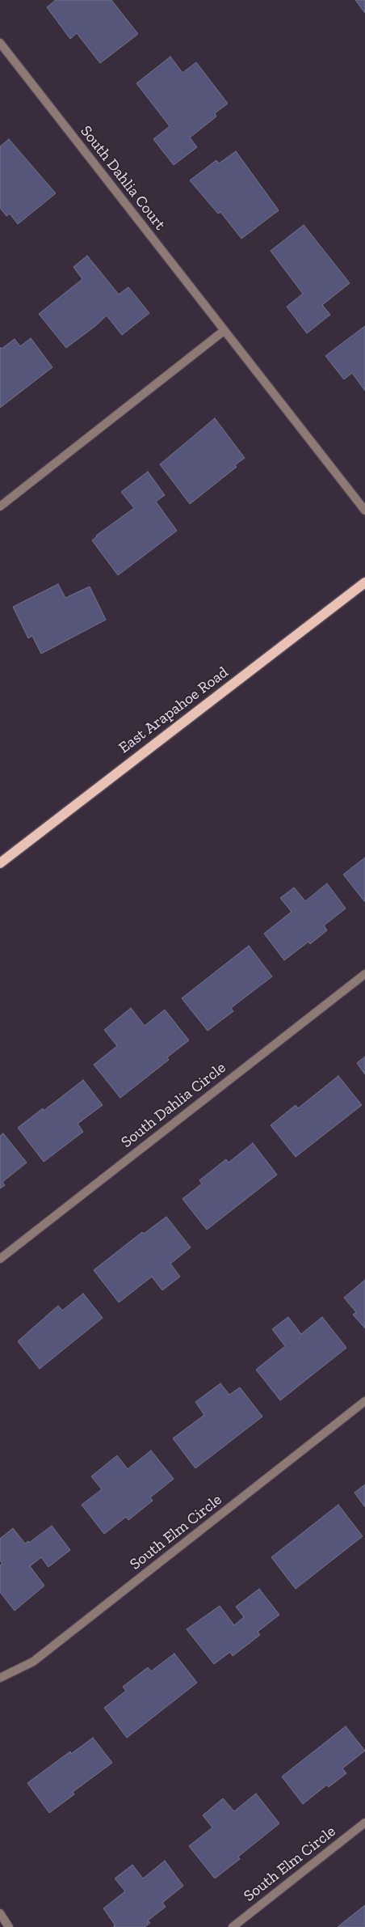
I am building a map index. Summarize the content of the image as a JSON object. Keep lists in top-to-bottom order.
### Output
{
  "streets": {
    "main road": ["East Arapahoe Road"],
    "street": ["South Dahlia Court", "South Dahlia Circle", "South Elm Circle"]
  }
}
